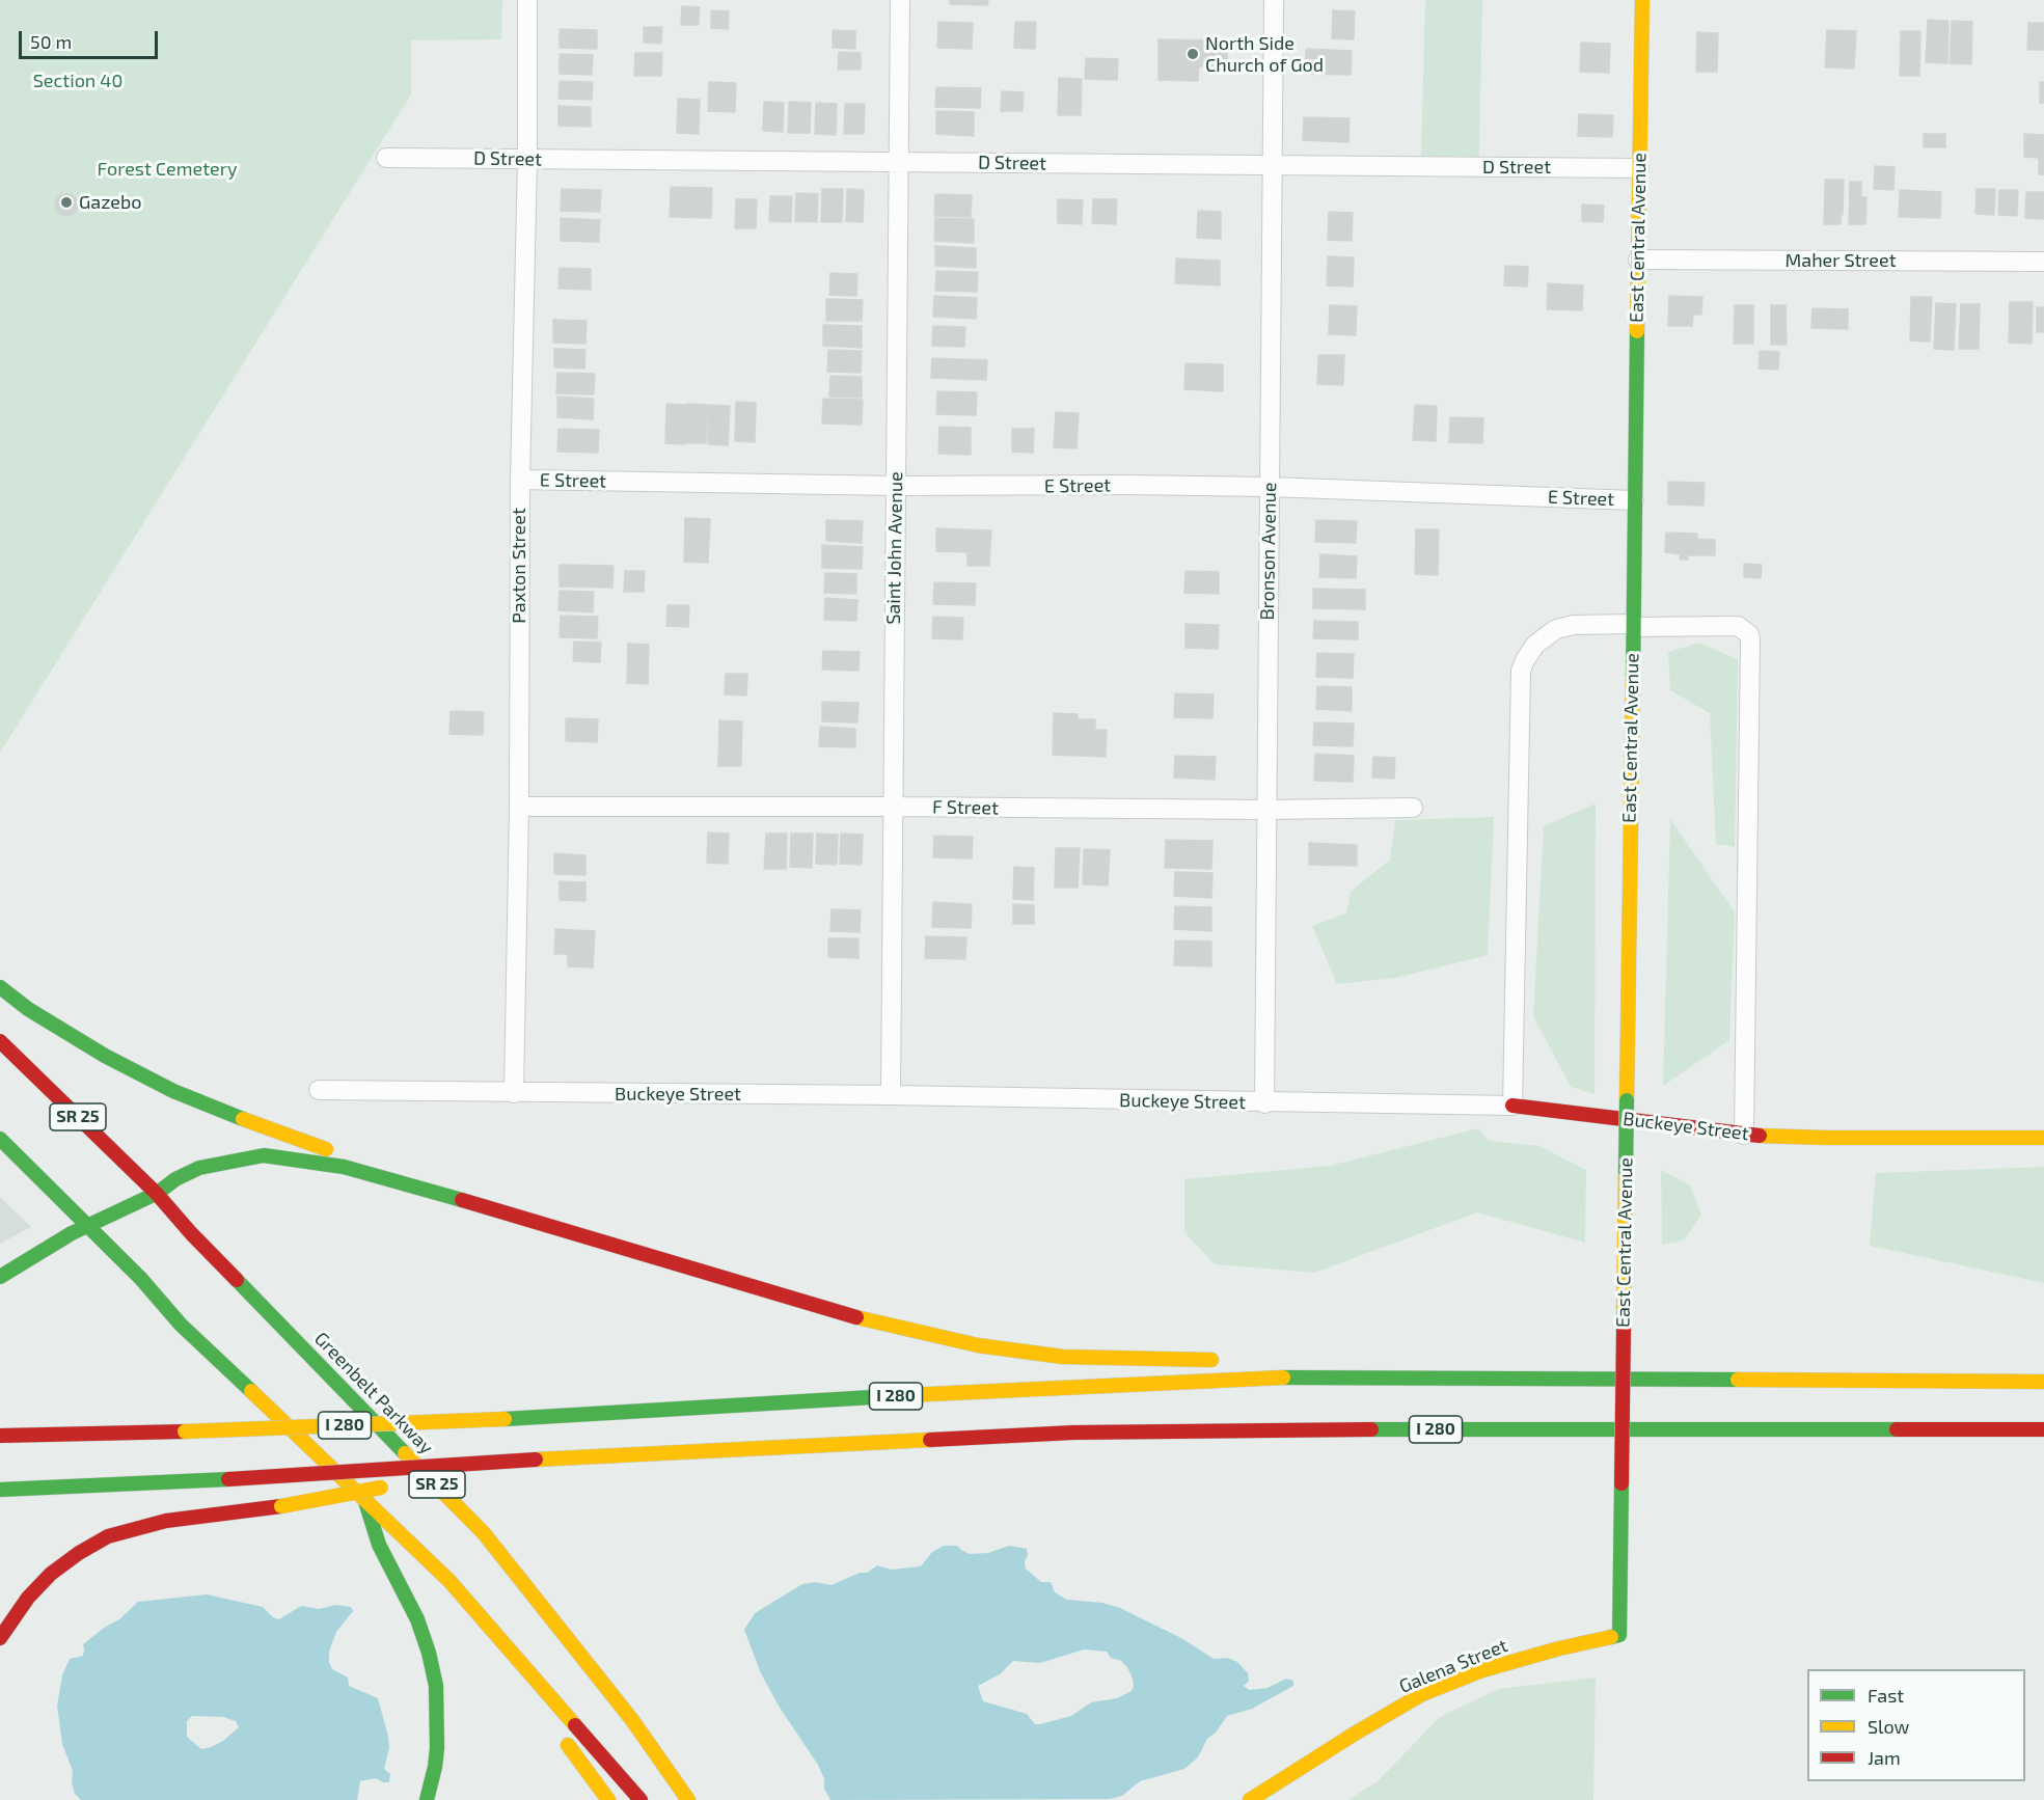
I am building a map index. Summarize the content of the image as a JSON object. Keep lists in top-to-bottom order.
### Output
{
  "streets": {
    "main road": [
      "East Central Avenue",
      "Buckeye Street",
      "SR 25",
      "Greenbelt Parkway",
      "I 280",
      "Galena Street"
    ],
    "street": [
      "D Street",
      "Maher Street",
      "E Street",
      "Saint John Avenue",
      "Bronson Avenue",
      "Paxton Street",
      "F Street"
    ]
  },
  "crossings": [
    ["D Street", "East Central Avenue"],
    ["D Street", "Saint John Avenue"],
    ["D Street", "Bronson Avenue"],
    ["D Street", "Paxton Street"],
    ["East Central Avenue", "Maher Street"],
    ["East Central Avenue", "E Street"],
    ["East Central Avenue", "Buckeye Street"],
    ["East Central Avenue", "Galena Street"],
    ["E Street", "Saint John Avenue"],
    ["E Street", "Bronson Avenue"],
    ["E Street", "Paxton Street"],
    ["Saint John Avenue", "F Street"],
    ["Saint John Avenue", "Buckeye Street"],
    ["Bronson Avenue", "F Street"],
    ["Bronson Avenue", "Buckeye Street"],
    ["Paxton Street", "F Street"],
    ["Paxton Street", "Buckeye Street"]
  ],
  "parks": ["Section 40", "Forest Cemetery"],
  "places": ["North Side Church of God", "Gazebo"],
  "legend": ["Fast", "Slow", "Jam"],
  "scale_bar": "50 m"
}
